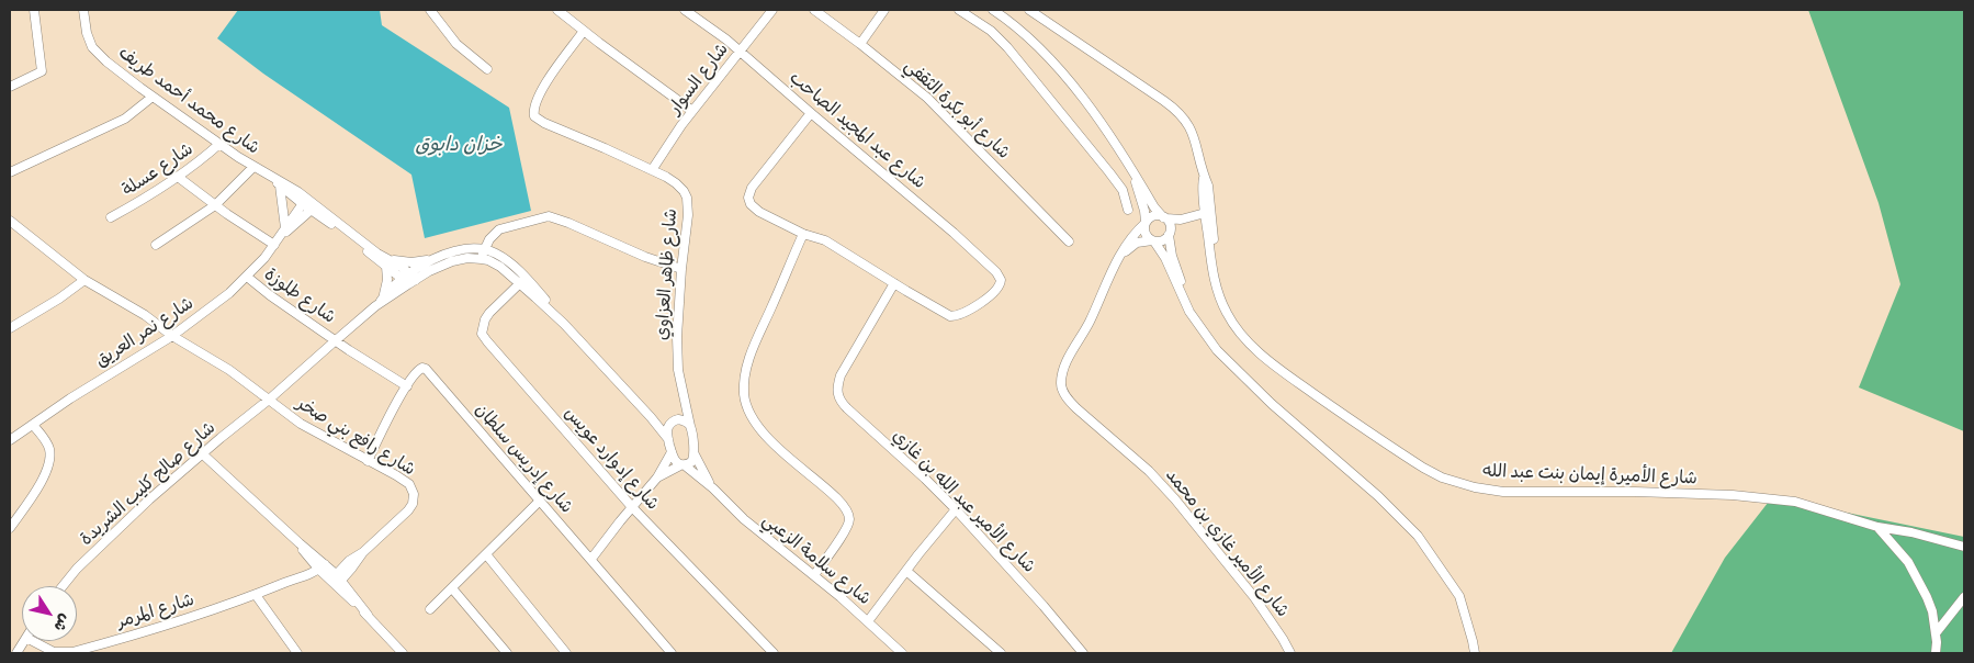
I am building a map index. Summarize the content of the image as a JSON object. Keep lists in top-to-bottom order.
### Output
{
  "streets": {
    "street": [
      "شارع السوار",
      "شارع محمد أحمد طريف",
      "شارع أبو بكرة الثقفي",
      "شارع عبد المجيد الصاحب",
      "شارع عسلة",
      "شارع ظاهر العزاوي",
      "شارع طلوزة",
      "شارع نمر العريق",
      "شارع رافع بني صخر",
      "شارع إدريس سلطان",
      "شارع إدوارد عويس",
      "شارع الأميرة إيمان بنت عبد الله",
      "شارع صالح كليب الشريدة",
      "شارع الأمير عبد الله بن غازي",
      "شارع الأمير غازي بن محمد",
      "شارع سلامة الزعبي",
      "شارع المرمر"
    ]
  },
  "crossings": [
    ["شارع السوار", "شارع عبد المجيد الصاحب"],
    ["شارع السوار", "شارع ظاهر العزاوي"],
    ["شارع محمد أحمد طريف", "شارع عسلة"],
    ["شارع محمد أحمد طريف", "شارع نمر العريق"],
    ["شارع عبد المجيد الصاحب", "شارع الأمير عبد الله بن غازي"],
    ["شارع ظاهر العزاوي", "شارع سلامة الزعبي"],
    ["شارع طلوزة", "شارع نمر العريق"],
    ["شارع طلوزة", "شارع إدريس سلطان"],
    ["شارع نمر العريق", "شارع رافع بني صخر"],
    ["شارع رافع بني صخر", "شارع إدريس سلطان"],
    ["شارع رافع بني صخر", "شارع صالح كليب الشريدة"]
  ],
  "water": ["خزان دابوق"],
  "north": "bottom right"
}
